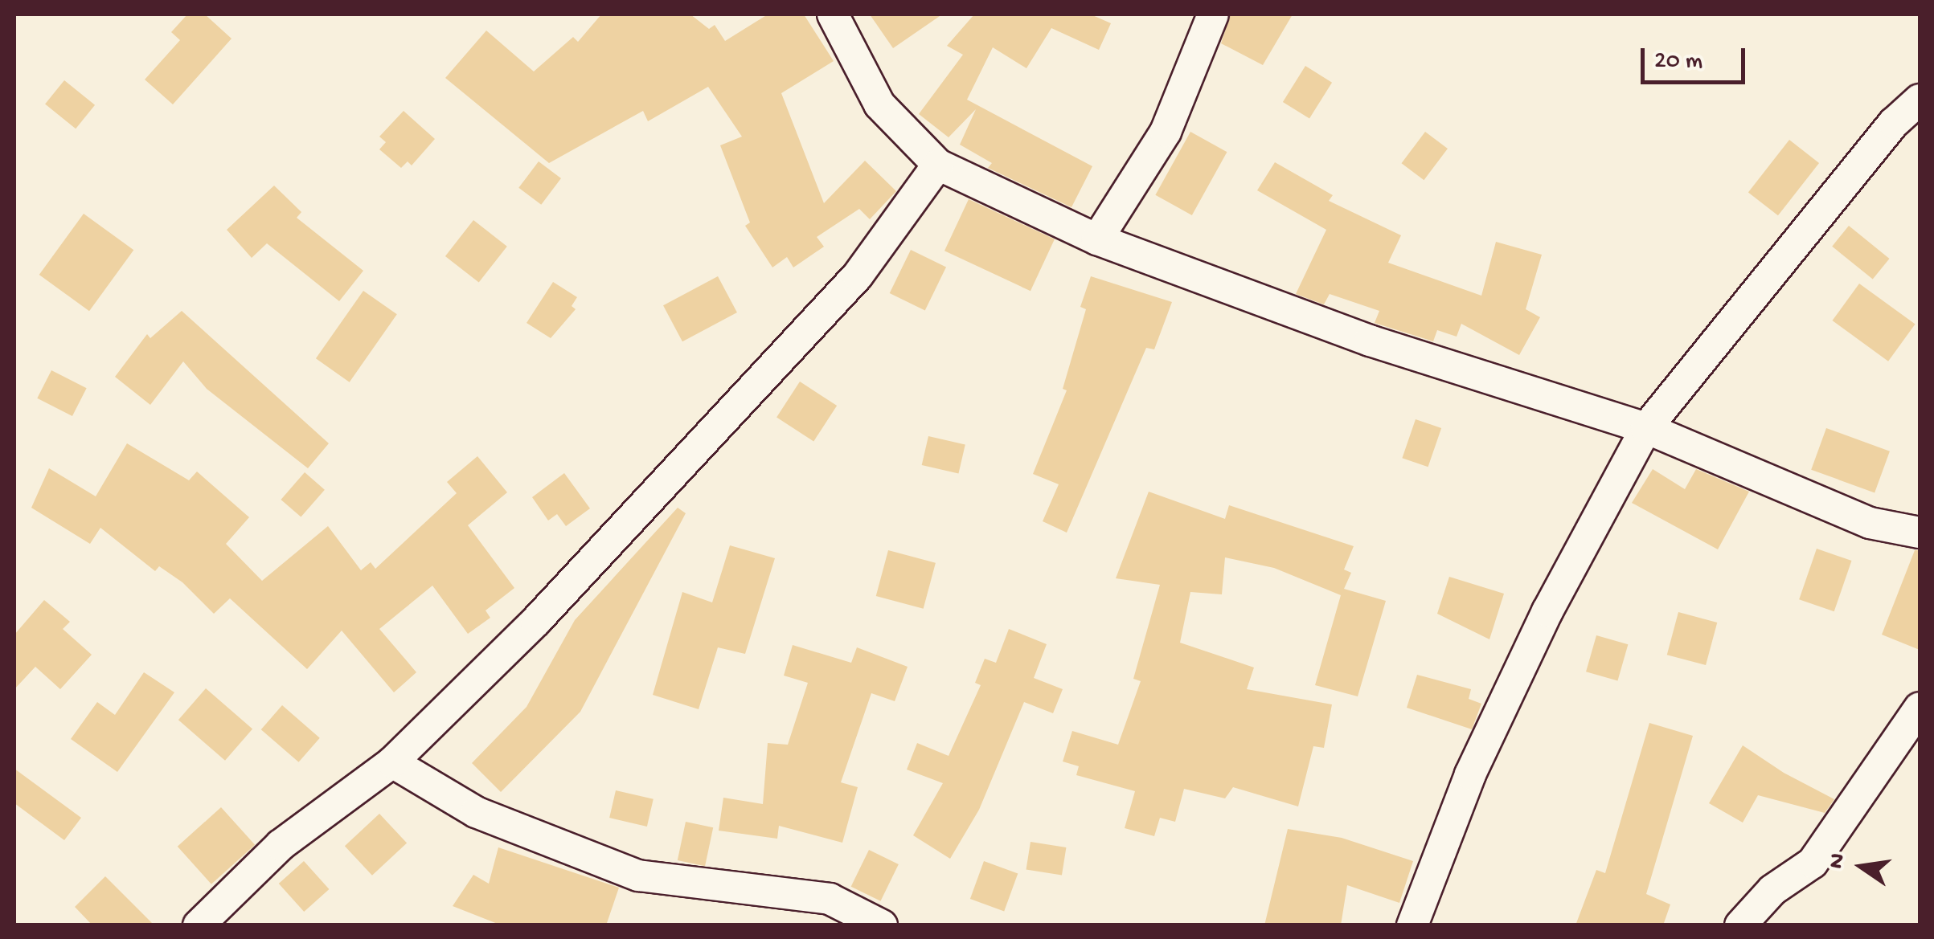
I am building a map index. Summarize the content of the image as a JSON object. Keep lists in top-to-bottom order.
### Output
{
  "scale_bar": "20 m",
  "north": "left"
}
